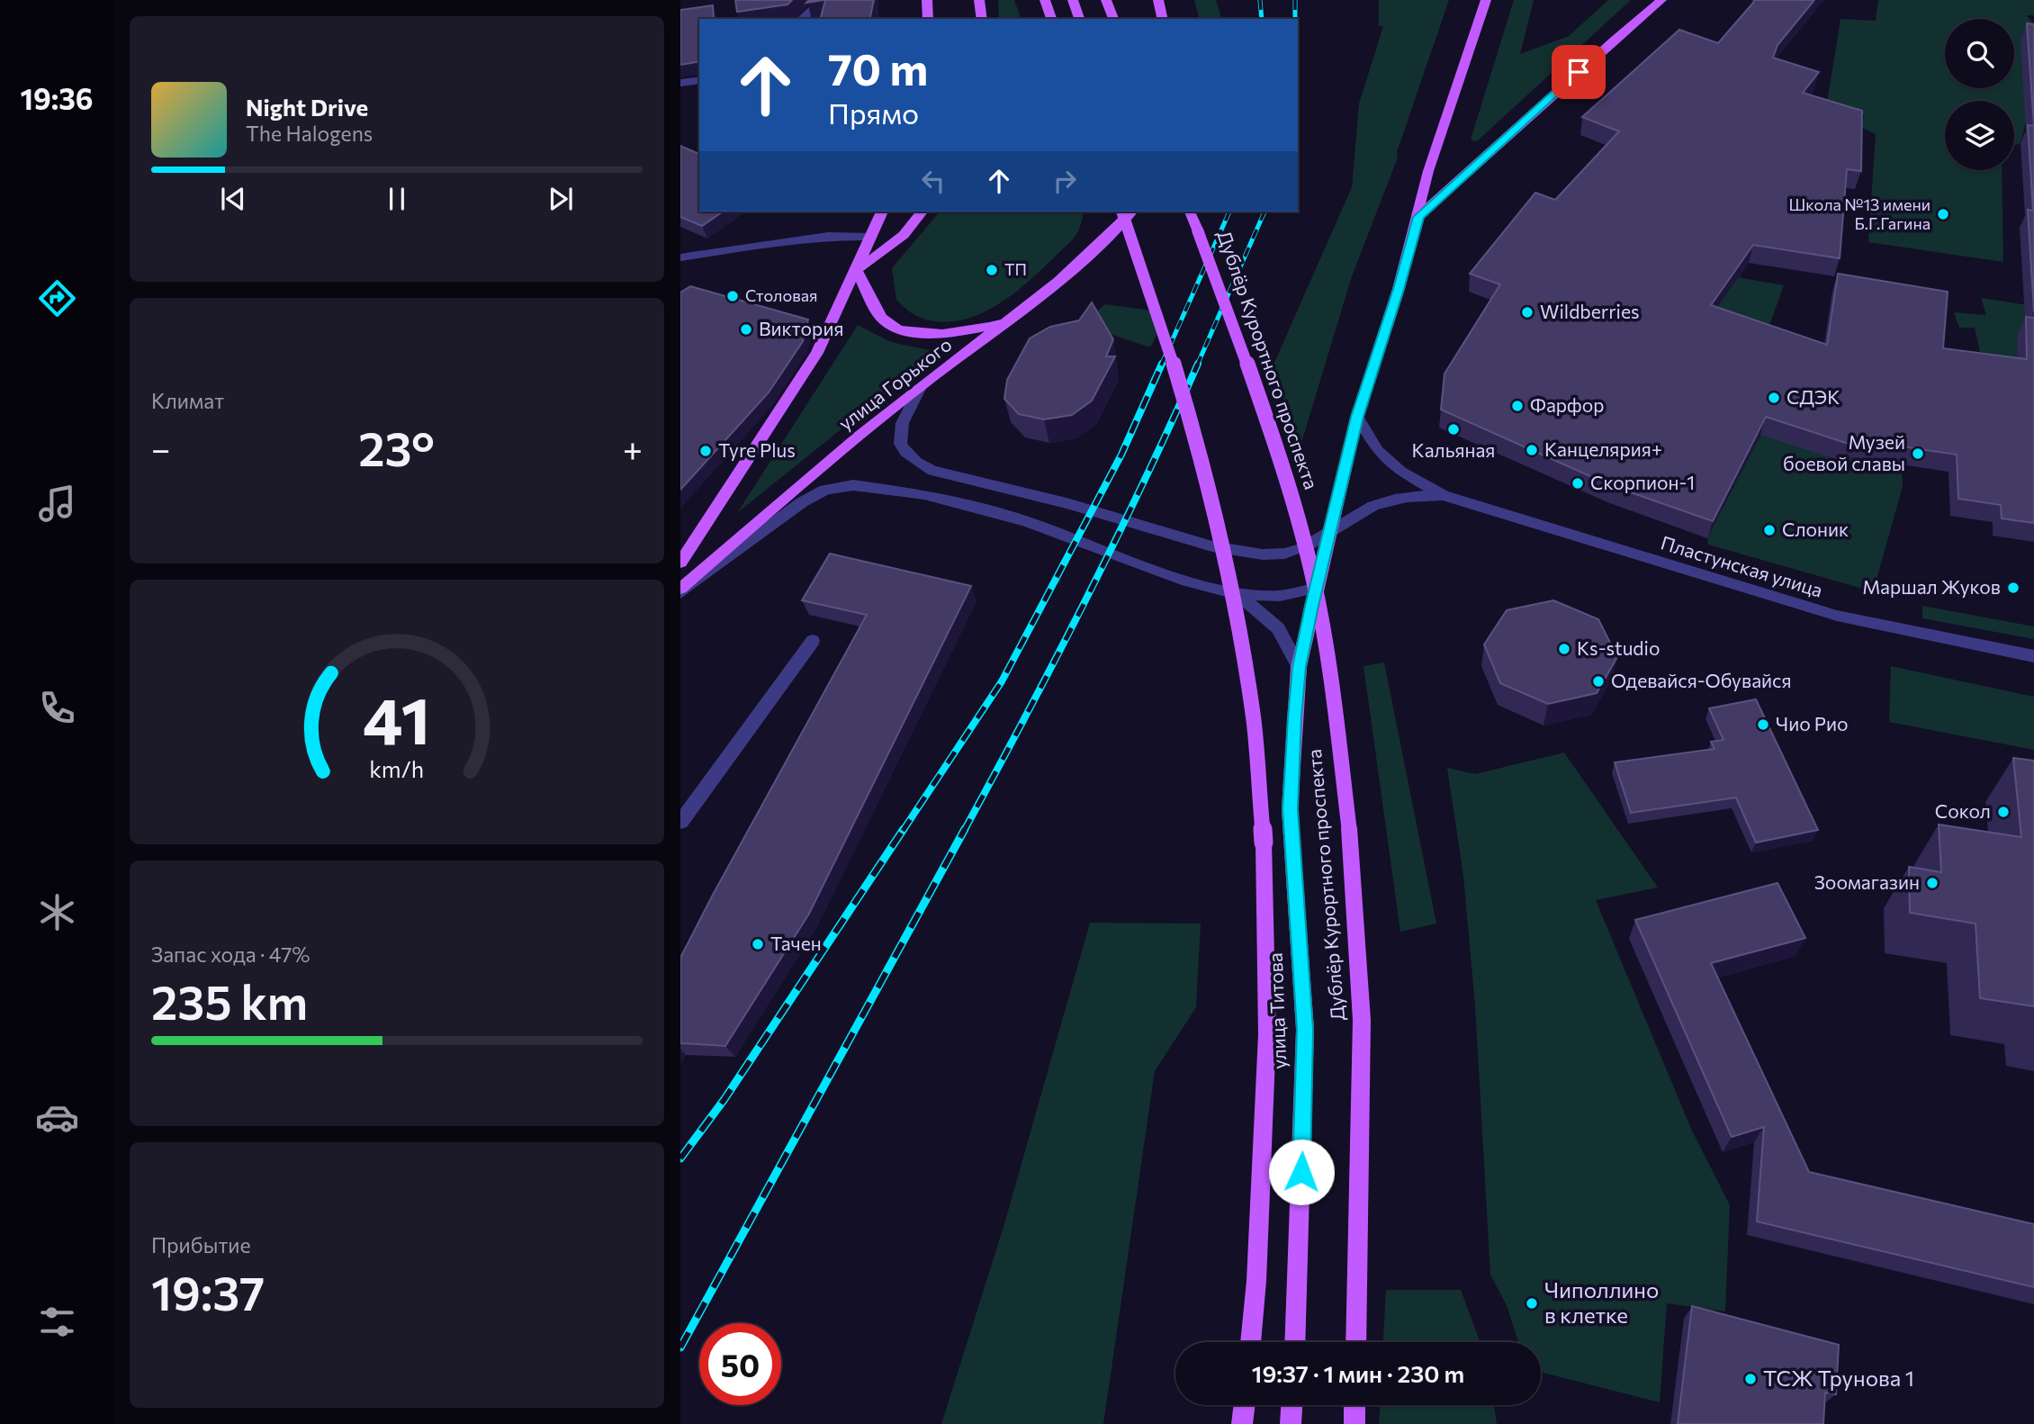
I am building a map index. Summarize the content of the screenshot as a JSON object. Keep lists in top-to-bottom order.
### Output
{
  "streets": {
    "main road": ["Дублёр Курортного проспекта", "улица Горького", "улица Титова"],
    "street": ["Пластунская улица"]
  },
  "places": [
    "Школа №13 имени Б.Г.Гагина",
    "ТП",
    "Столовая",
    "Wildberries",
    "Виктория",
    "СДЭК",
    "Фарфор",
    "Кальяная",
    "Канцелярия+",
    "Tyre Plus",
    "Музей боевой славы",
    "Скорпион-1",
    "Слоник",
    "Маршал Жуков",
    "Ks-studio",
    "Одевайся-Обувайся",
    "Чио Рио",
    "Сокол",
    "Зоомагазин",
    "Тачен",
    "Чиполлино в клетке",
    "ТСЖ Трунова 1"
  ],
  "page": {
    "tabs": "19:36",
    "turn": ["70 m", "Прямо"],
    "song": ["Night Drive", "The Halogens"],
    "tile": [
      "Климат",
      ["Запас хода · 47%", "235 km"],
      ["Прибытие", "19:37"]
    ],
    "heat": ["−", "23°", "+"],
    "limit": "50",
    "trip": "19:37 · 1 мин · 230 m",
    "gauge": ["41", "km/h"]
  }
}
